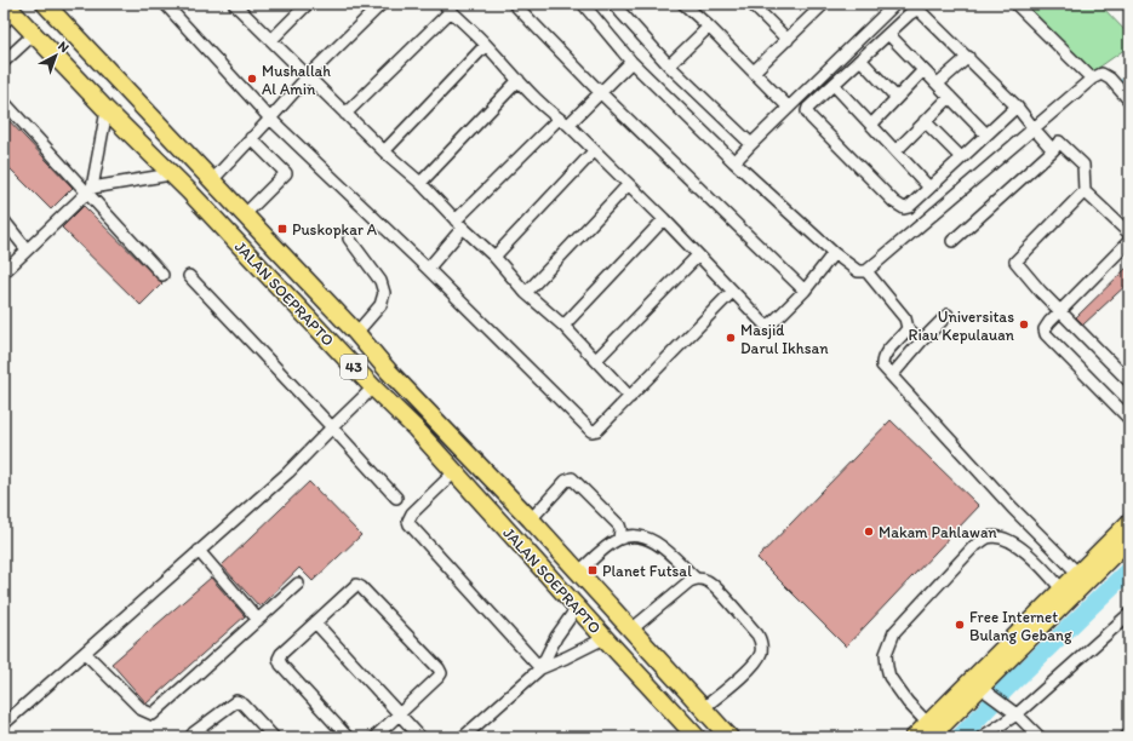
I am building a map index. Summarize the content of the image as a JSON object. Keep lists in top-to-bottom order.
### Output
{
  "streets": {
    "highway": ["JALAN SOEPRAPTO", "43"]
  },
  "places": {
    "other": [
      "Mushallah Al Amin",
      "Universitas Riau Kepulauan",
      "Masjid Darul Ikhsan",
      "Makam Pahlawan",
      "Free Internet Bulang Gebang"
    ],
    "transit": ["Puskopkar A", "Planet Futsal"]
  },
  "north": "top right"
}
